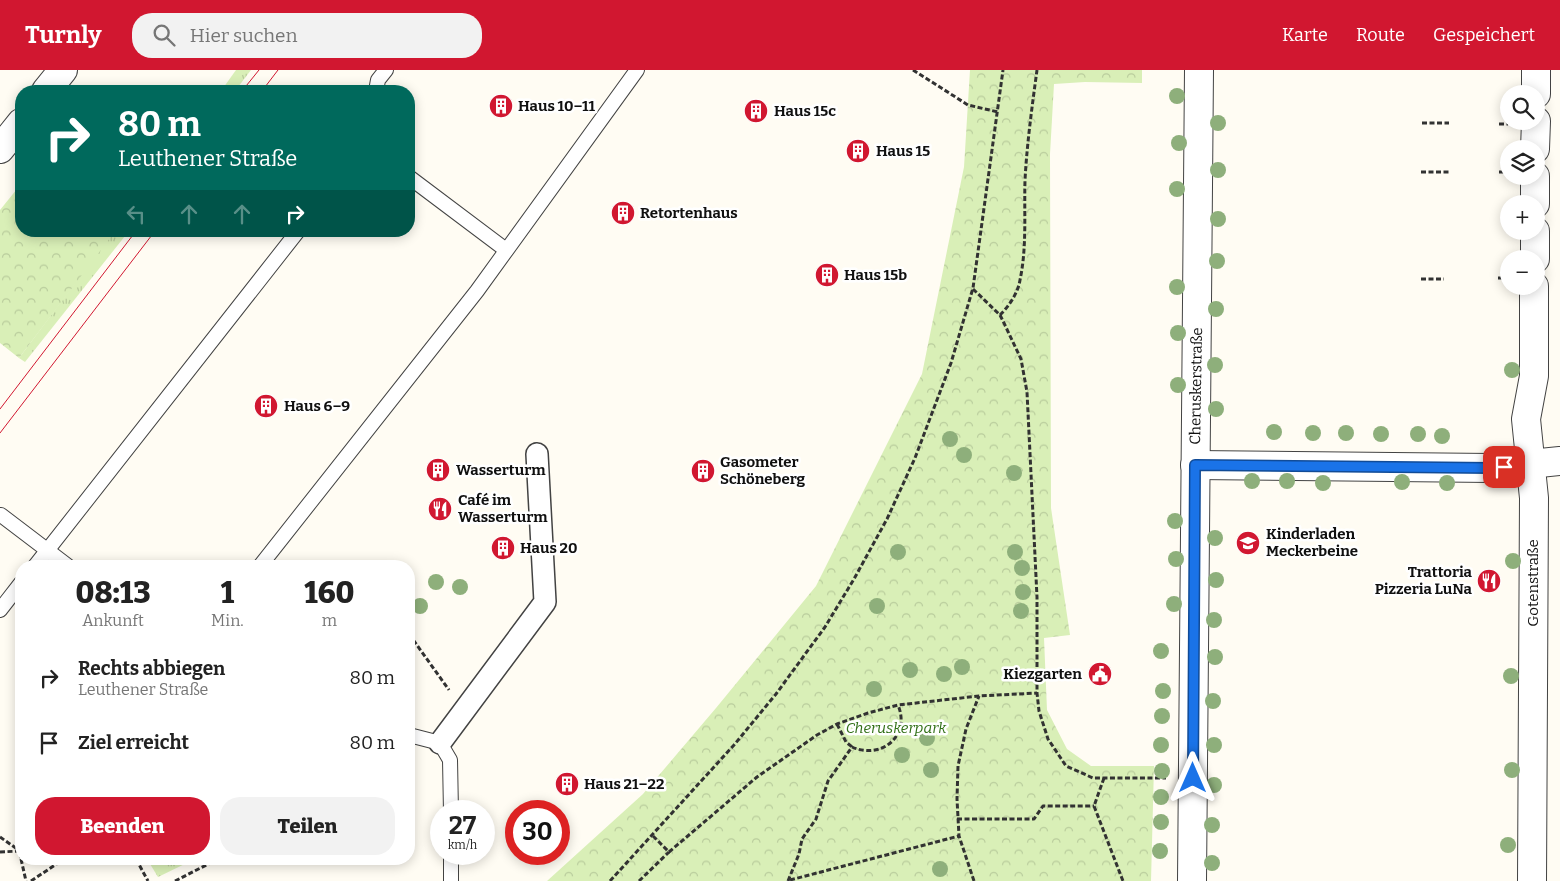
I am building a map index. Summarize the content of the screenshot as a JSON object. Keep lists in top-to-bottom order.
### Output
{
  "streets": {
    "street": ["Cheruskerstraße", "Gotenstraße"]
  },
  "parks": ["Cheruskerpark"],
  "places": {
    "building": [
      "Haus 10–11",
      "Haus 15c",
      "Haus 15",
      "Retortenhaus",
      "Haus 15b",
      "Haus 6–9",
      "Wasserturm",
      "Gasometer Schöneberg",
      "Haus 20",
      "Haus 21–22"
    ],
    "restaurant": ["Café im Wasserturm", "Trattoria Pizzeria LuNa"],
    "school or university": ["Kinderladen Meckerbeine"],
    "public building": ["Kiezgarten"]
  },
  "page": {
    "header": "Turnly",
    "search": "Hier suchen",
    "nav": ["Karte", "Route", "Gespeichert"],
    "map_buttons": ["+", "−"],
    "turn": ["80 m", "Leuthener Straße"],
    "eta": [
      "08:13",
      "Ankunft",
      "1",
      "Min.",
      "160",
      "m"
    ],
    "list": [
      {
        "name": "Rechts abbiegen",
        "note": "Leuthener Straße",
        "value": "80 m"
      },
      {
        "name": "Ziel erreicht",
        "value": "80 m"
      }
    ],
    "buttons": ["Beenden", "Teilen"],
    "speed": "27 km/h",
    "limit": "30"
  }
}
